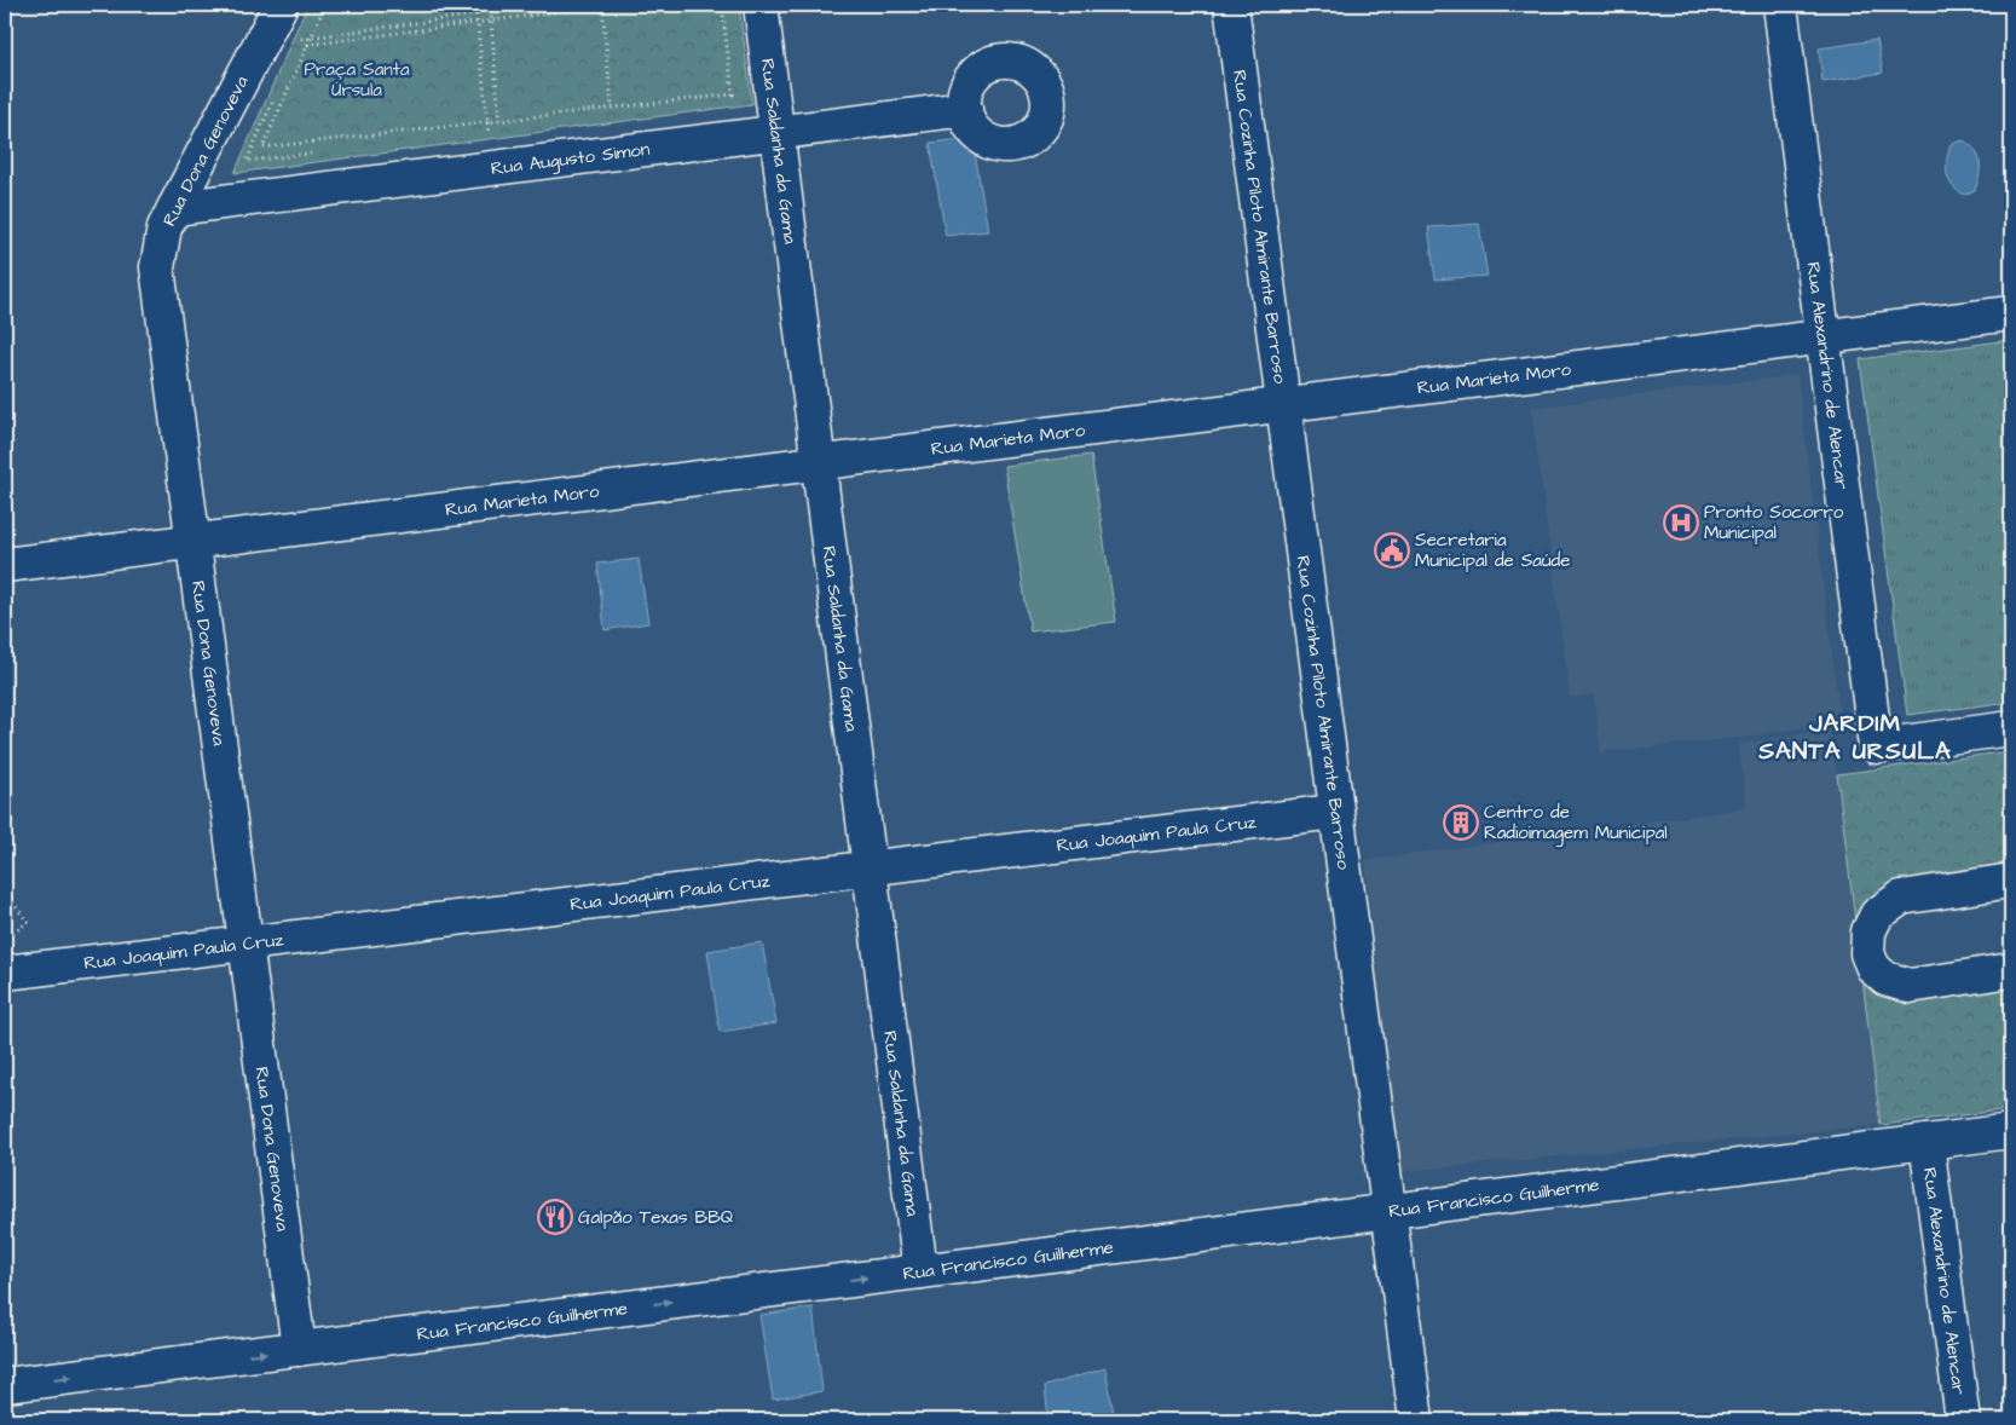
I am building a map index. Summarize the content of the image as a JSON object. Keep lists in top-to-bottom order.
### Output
{
  "streets": {
    "street": [
      "Rua Dona Genoveva",
      "Rua Saldanha da Gama",
      "Rua Augusto Simon",
      "Rua Cozinha Piloto Almirante Barroso",
      "Rua Alexandrino de Alencar",
      "Rua Marieta Moro",
      "Rua Joaquim Paula Cruz",
      "Rua Francisco Guilherme"
    ]
  },
  "crossings": [
    ["Rua Dona Genoveva", "Rua Augusto Simon"],
    ["Rua Dona Genoveva", "Rua Marieta Moro"],
    ["Rua Dona Genoveva", "Rua Joaquim Paula Cruz"],
    ["Rua Dona Genoveva", "Rua Francisco Guilherme"],
    ["Rua Saldanha da Gama", "Rua Augusto Simon"],
    ["Rua Saldanha da Gama", "Rua Marieta Moro"],
    ["Rua Saldanha da Gama", "Rua Joaquim Paula Cruz"],
    ["Rua Saldanha da Gama", "Rua Francisco Guilherme"],
    ["Rua Cozinha Piloto Almirante Barroso", "Rua Marieta Moro"],
    ["Rua Cozinha Piloto Almirante Barroso", "Rua Joaquim Paula Cruz"],
    ["Rua Cozinha Piloto Almirante Barroso", "Rua Francisco Guilherme"],
    ["Rua Alexandrino de Alencar", "Rua Marieta Moro"],
    ["Rua Alexandrino de Alencar", "Rua Francisco Guilherme"]
  ],
  "one_way": ["Rua Francisco Guilherme"],
  "districts": ["JARDIM SANTA URSULA"],
  "parks": ["Praça Santa Úrsula"],
  "places": {
    "hospital": ["Pronto Socorro Municipal"],
    "public building": ["Secretaria Municipal de Saúde"],
    "building": ["Centro de Radioimagem Municipal"],
    "restaurant": ["Galpão Texas BBQ"]
  }
}
